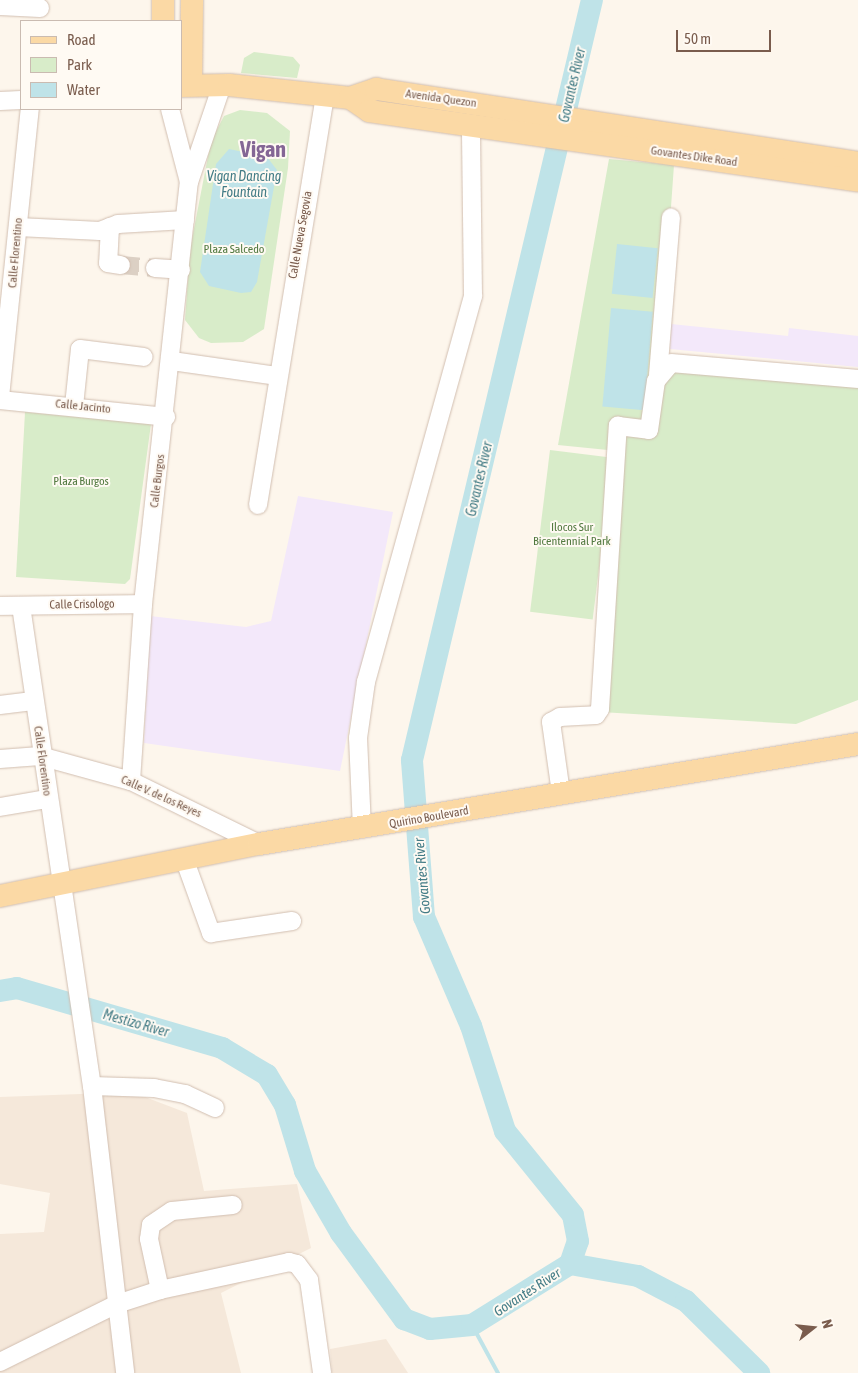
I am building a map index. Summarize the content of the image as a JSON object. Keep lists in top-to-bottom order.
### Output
{
  "streets": {
    "main road": ["Avenida Quezon", "Govantes Dike Road", "Quirino Boulevard"],
    "street": [
      "Calle Nueva Segovia",
      "Calle Florentino",
      "Calle Jacinto",
      "Calle Burgos",
      "Calle Crisologo",
      "Calle V. de los Reyes"
    ]
  },
  "crossings": [
    ["Avenida Quezon", "Govantes Dike Road"],
    ["Avenida Quezon", "Calle Nueva Segovia"],
    ["Avenida Quezon", "Calle Burgos"],
    ["Calle Florentino", "Calle Jacinto"],
    ["Calle Florentino", "Calle Crisologo"],
    ["Calle Florentino", "Calle V. de los Reyes"],
    ["Calle Florentino", "Quirino Boulevard"],
    ["Calle Jacinto", "Calle Burgos"],
    ["Calle Burgos", "Calle Crisologo"],
    ["Calle Burgos", "Calle V. de los Reyes"],
    ["Calle V. de los Reyes", "Quirino Boulevard"]
  ],
  "districts": ["Vigan"],
  "water": ["Govantes River", "Vigan Dancing Fountain", "Mestizo River"],
  "parks": ["Plaza Salcedo", "Plaza Burgos", "Ilocos Sur Bicentennial Park"],
  "legend": ["Road", "Park", "Water"],
  "scale_bar": "50 m",
  "north": "right"
}
